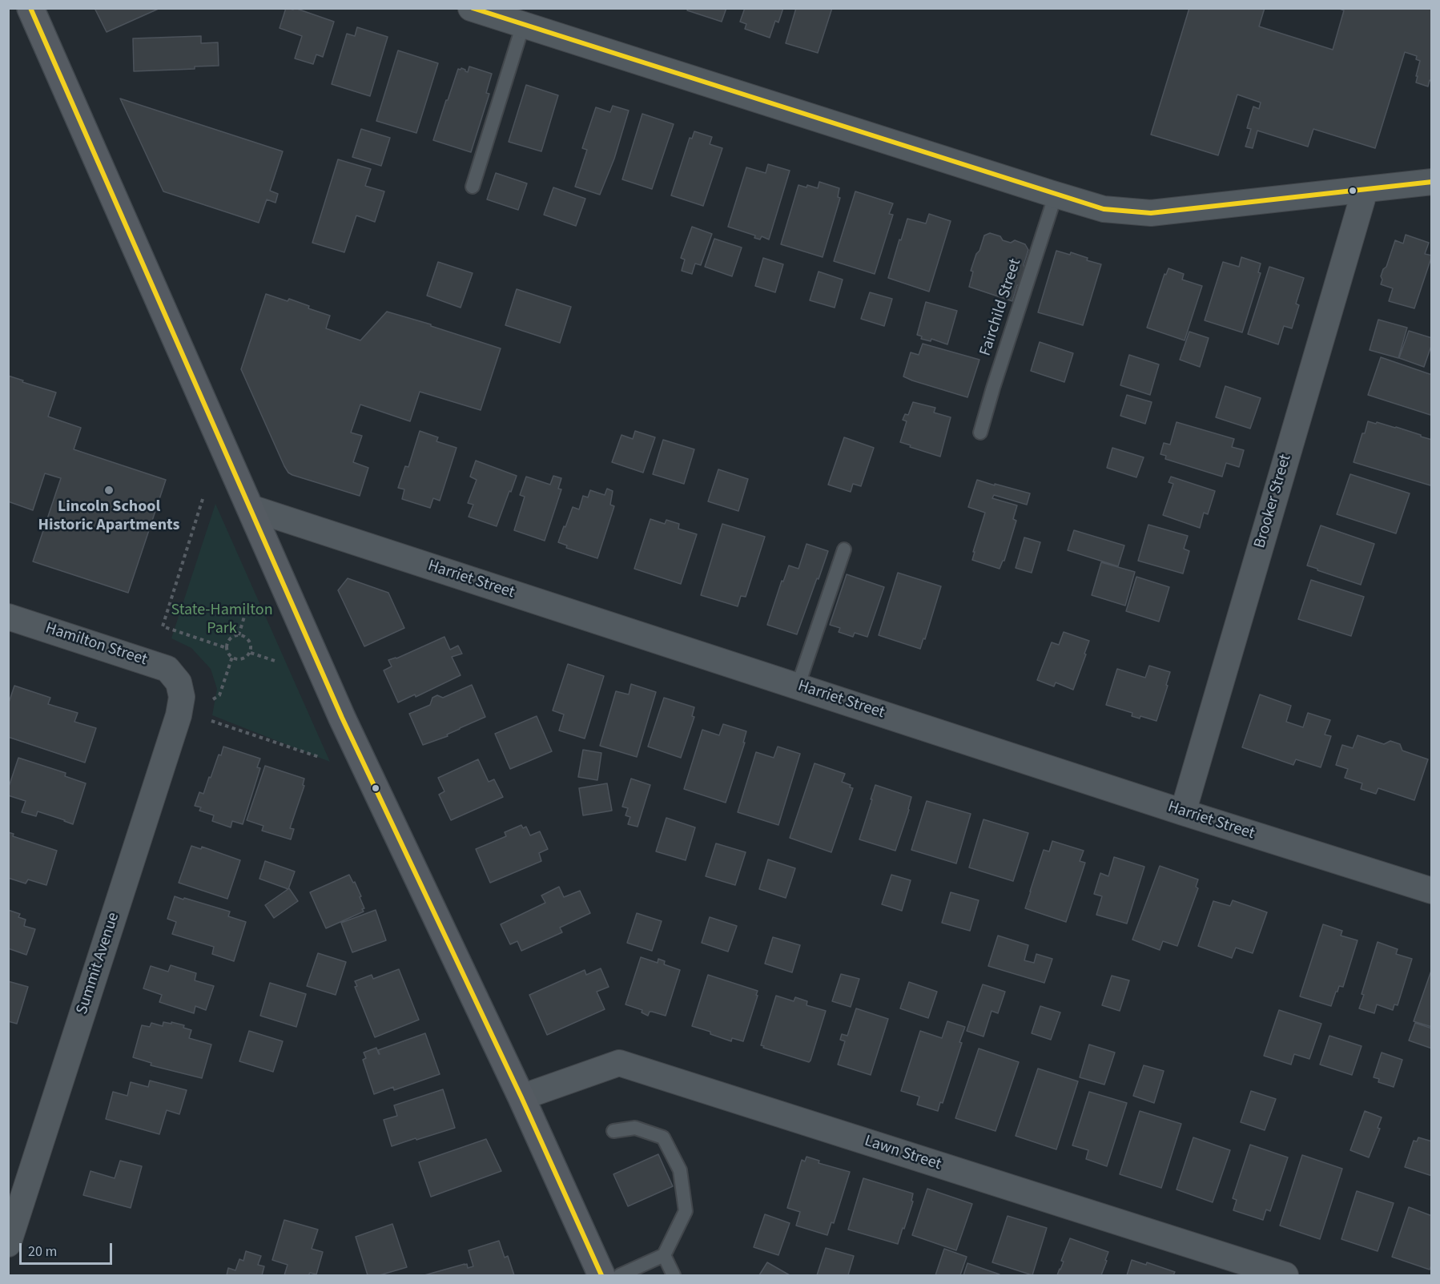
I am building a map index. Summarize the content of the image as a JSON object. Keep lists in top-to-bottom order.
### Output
{
  "streets": {
    "street": [
      "Brooker Street",
      "Harriet Street",
      "Hamilton Street",
      "Summit Avenue",
      "Lawn Street"
    ],
    "lane": ["Fairchild Street"]
  },
  "crossings": [
    ["Brooker Street", "Harriet Street"],
    ["Hamilton Street", "Summit Avenue"]
  ],
  "parks": ["State-Hamilton Park"],
  "places": ["Lincoln School Historic Apartments"],
  "scale_bar": "20 m"
}
